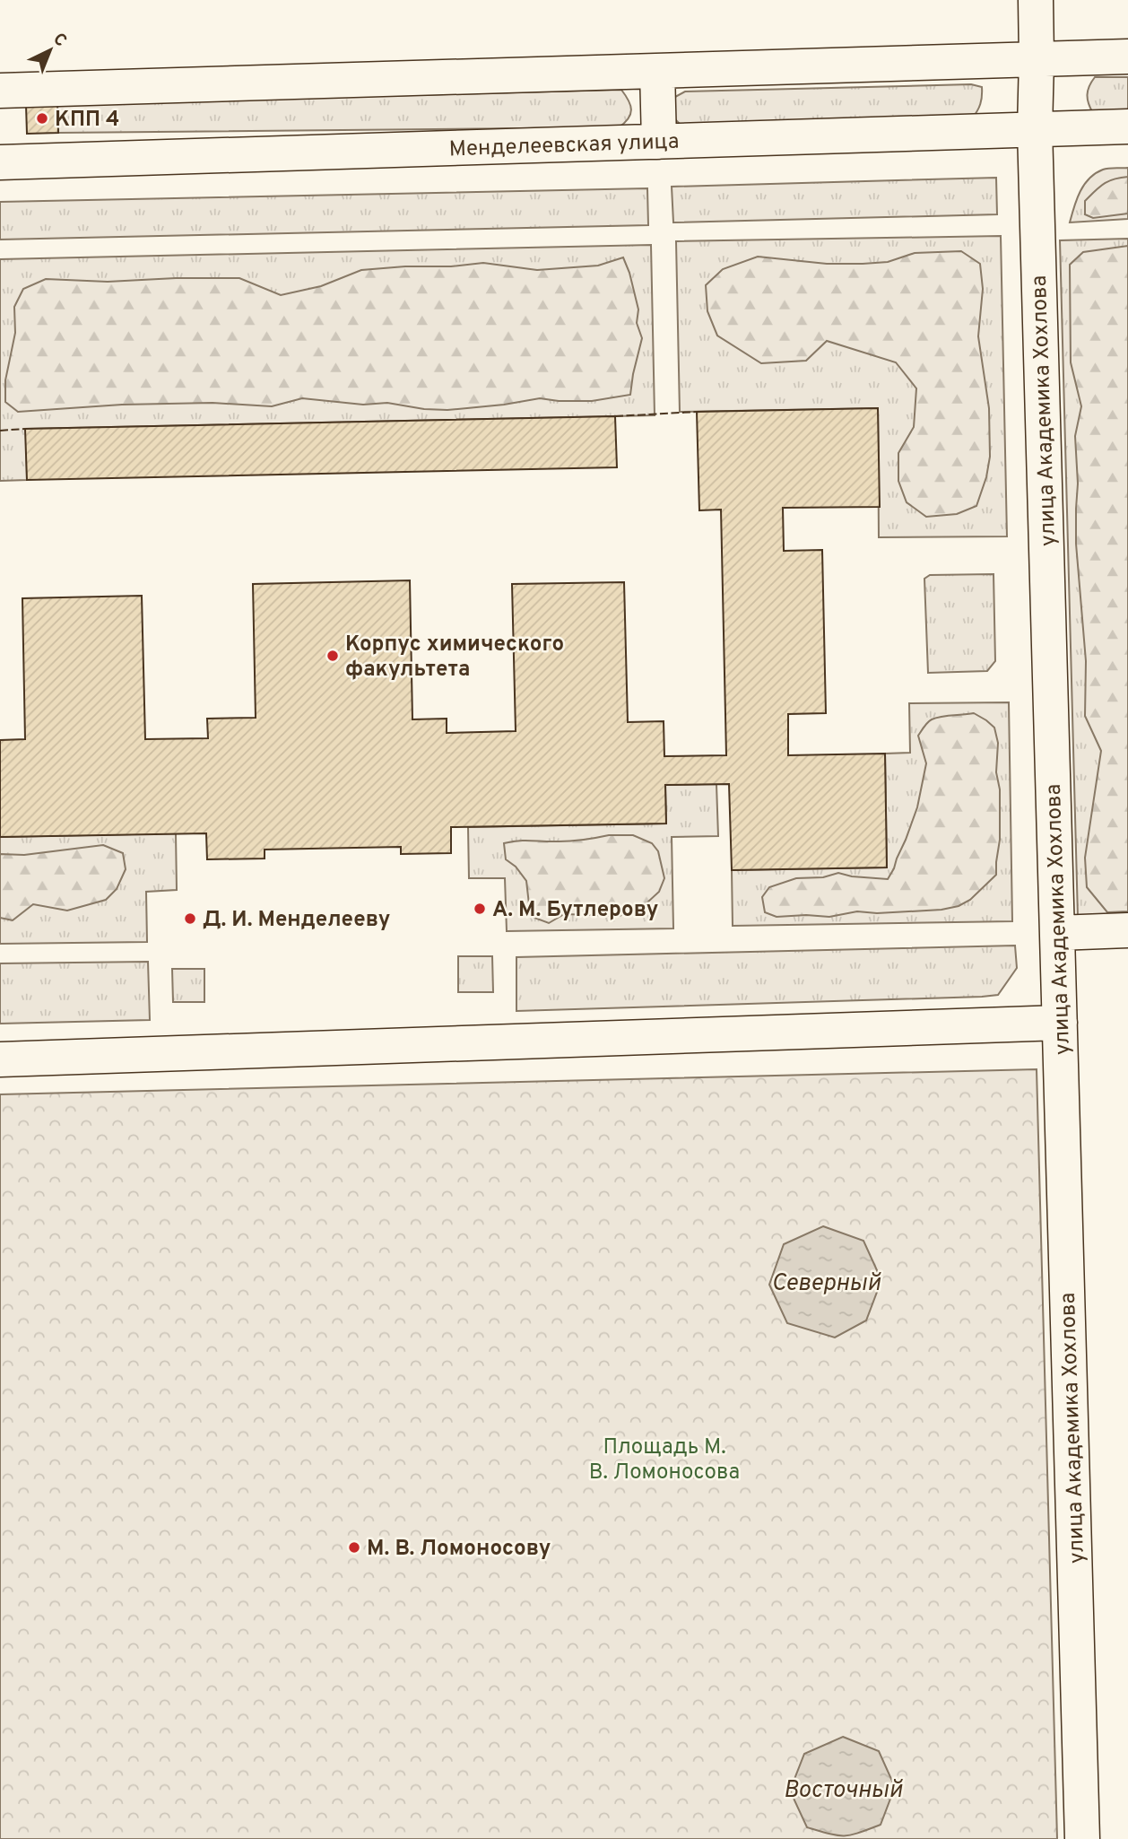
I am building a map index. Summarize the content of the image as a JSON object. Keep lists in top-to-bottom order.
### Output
{
  "streets": {
    "street": ["Менделеевская улица", "улица Академика Хохлова"]
  },
  "crossings": [
    ["Менделеевская улица", "улица Академика Хохлова"]
  ],
  "water": ["Северный", "Восточный"],
  "parks": ["Площадь М. В. Ломоносова"],
  "places": [
    "КПП 4",
    "Корпус химического факультета",
    "А. М. Бутлерову",
    "Д. И. Менделееву",
    "М. В. Ломоносову"
  ],
  "north": "top right"
}
